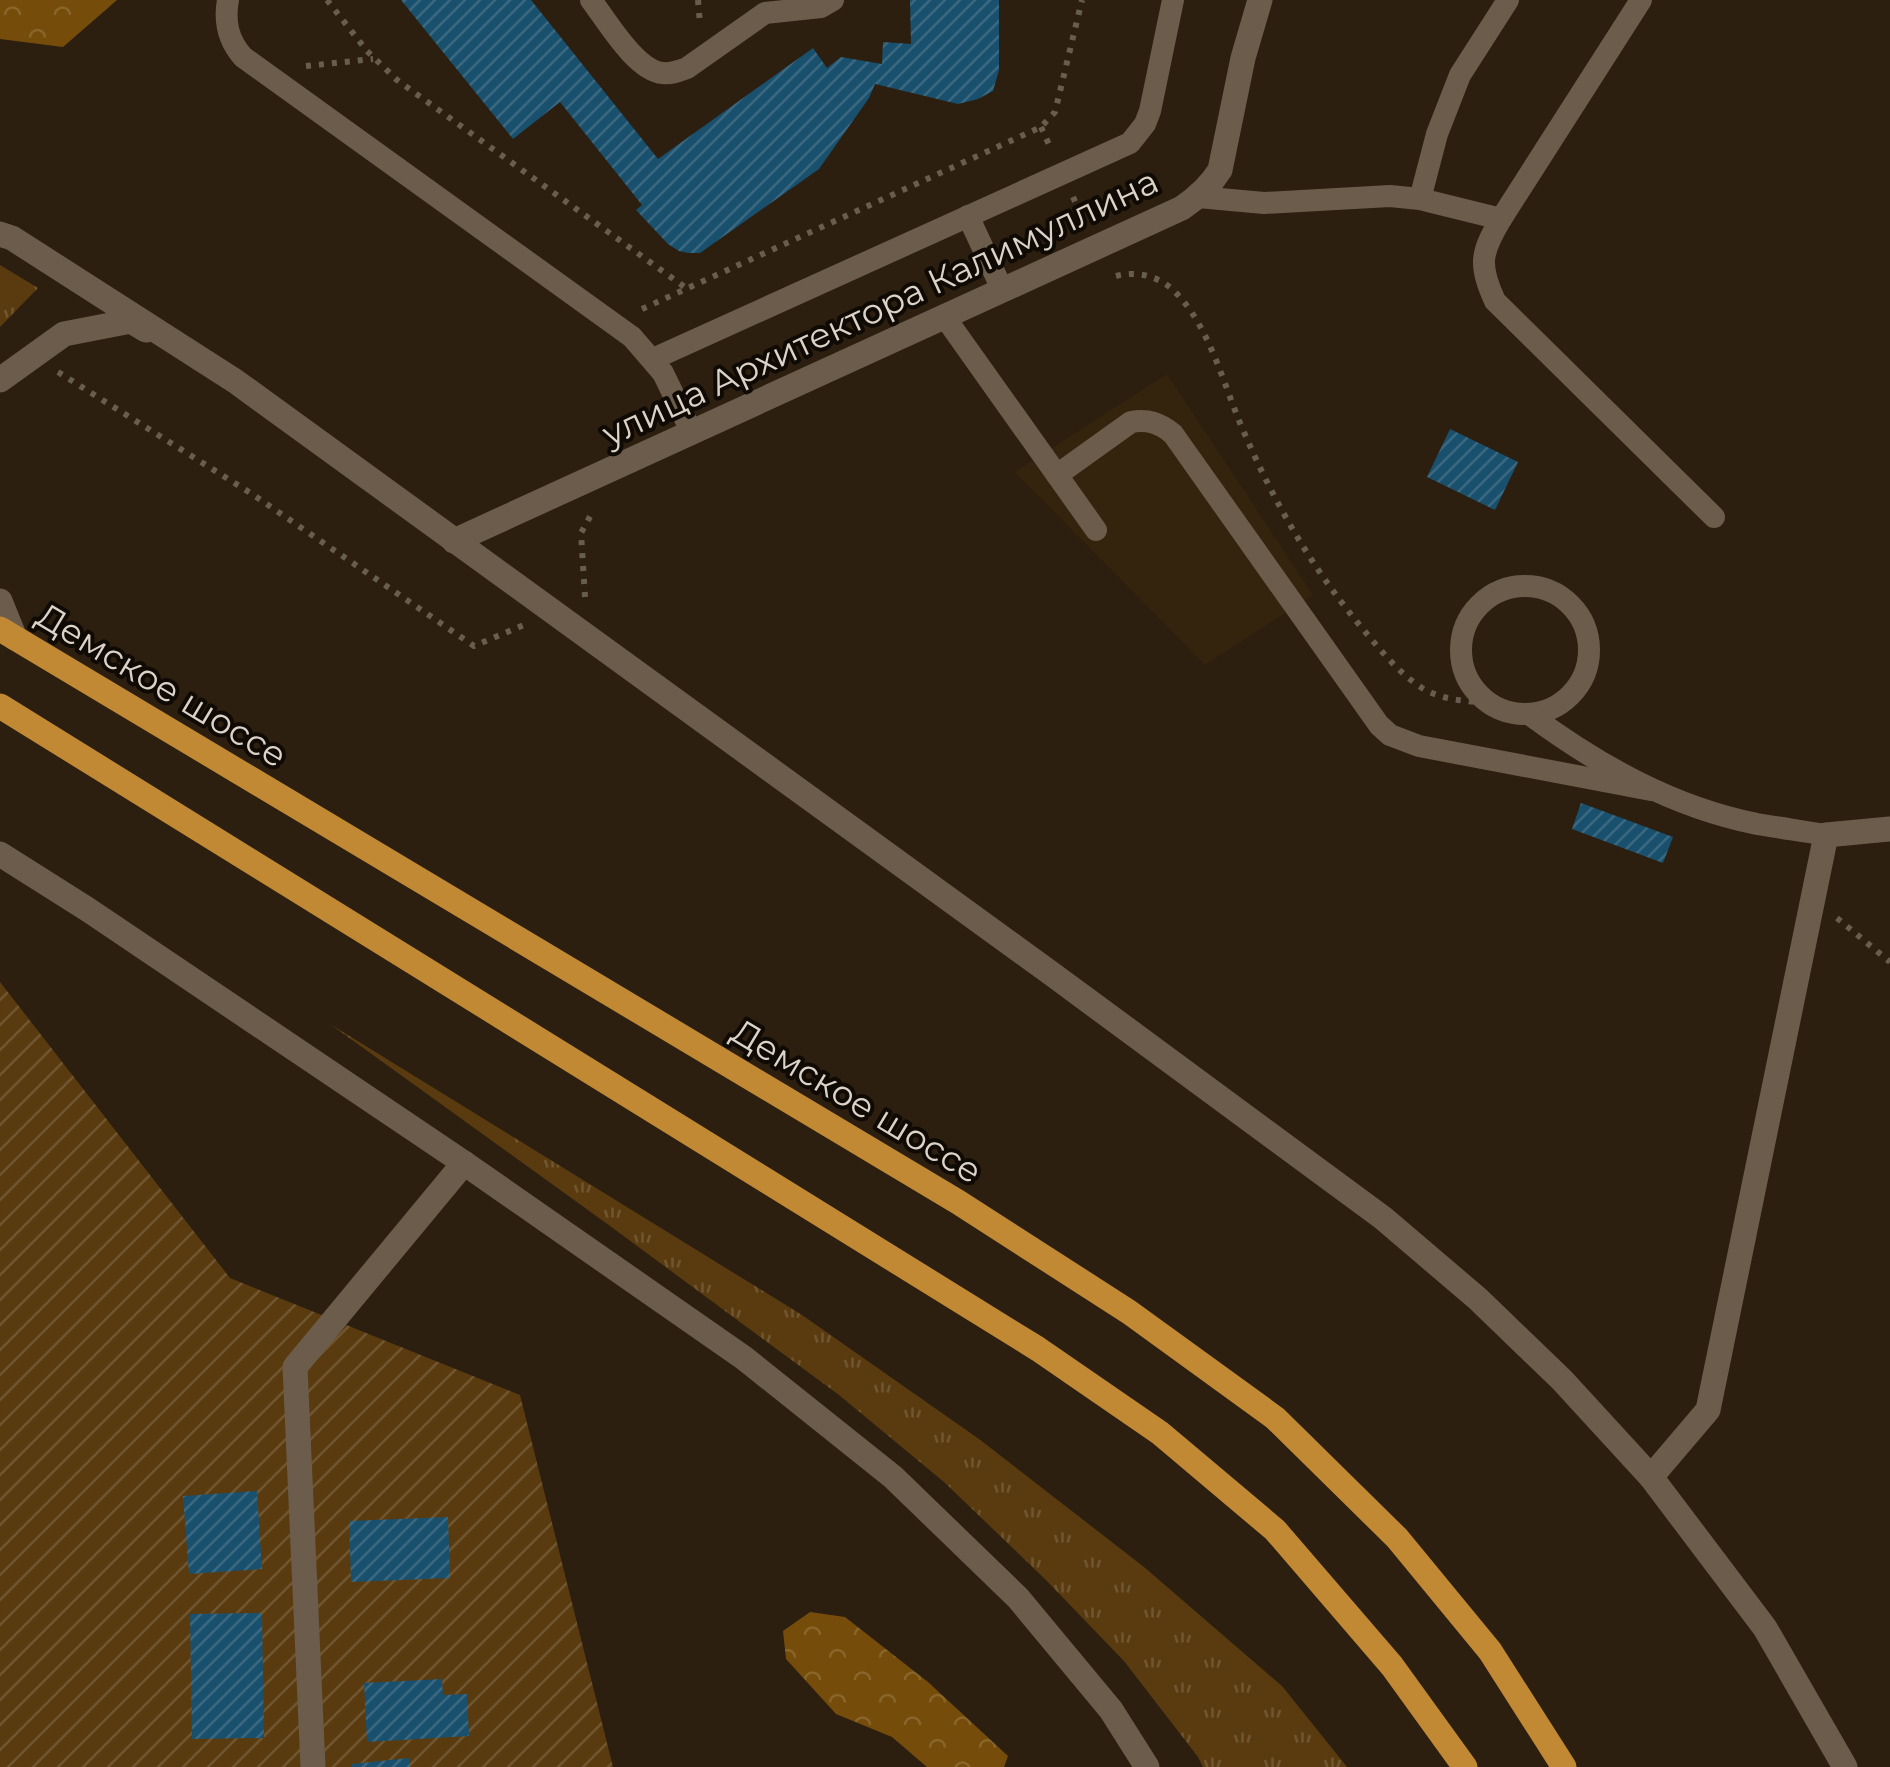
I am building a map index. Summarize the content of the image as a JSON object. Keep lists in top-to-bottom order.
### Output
{
  "streets": {
    "main road": ["Демское шоссе"],
    "street": ["улица Архитектора Калимуллина"]
  }
}
